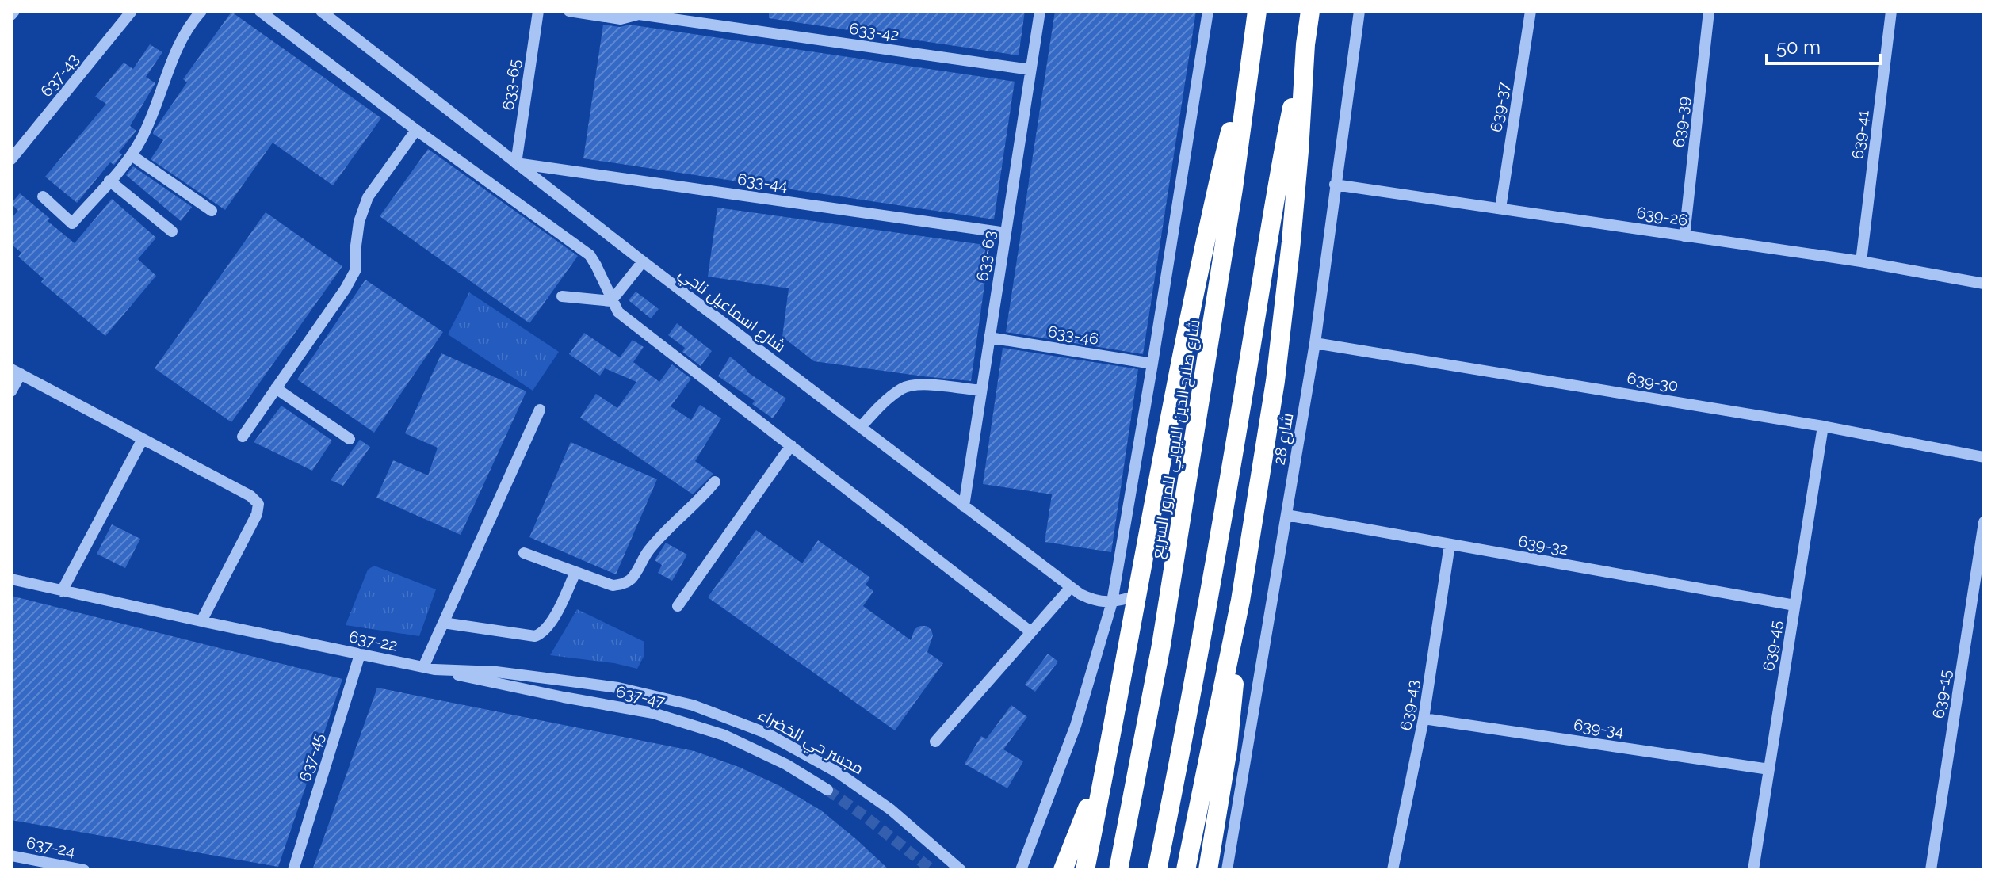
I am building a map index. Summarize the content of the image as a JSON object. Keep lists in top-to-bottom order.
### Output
{
  "streets": {
    "highway": ["شارع صلاح الدين الايوبي للمرور السريع"],
    "street": [
      "633-42",
      "637-43",
      "633-65",
      "639-37",
      "639-39",
      "639-41",
      "633-44",
      "639-26",
      "633-63",
      "شارع اسماعيل ناجي",
      "633-46",
      "639-30",
      "شارع 28",
      "639-32",
      "637-22",
      "639-45",
      "639-15",
      "637-47",
      "639-43",
      "639-34",
      "مجسر حي الخضراء",
      "637-45",
      "637-24"
    ]
  },
  "crossings": [
    ["633-42", "633-63"],
    ["633-65", "633-44"],
    ["633-65", "شارع اسماعيل ناجي"],
    ["639-37", "639-26"],
    ["639-39", "639-26"],
    ["639-41", "639-26"],
    ["633-44", "633-63"],
    ["633-44", "شارع اسماعيل ناجي"],
    ["639-26", "شارع 28"],
    ["633-63", "شارع اسماعيل ناجي"],
    ["633-63", "633-46"],
    ["639-30", "شارع 28"],
    ["639-30", "639-45"],
    ["شارع 28", "639-32"],
    ["639-32", "639-45"],
    ["639-32", "639-43"],
    ["637-22", "637-47"],
    ["637-22", "مجسر حي الخضراء"],
    ["637-22", "637-45"],
    ["639-45", "639-34"],
    ["639-43", "639-34"]
  ],
  "scale_bar": "50 m"
}
